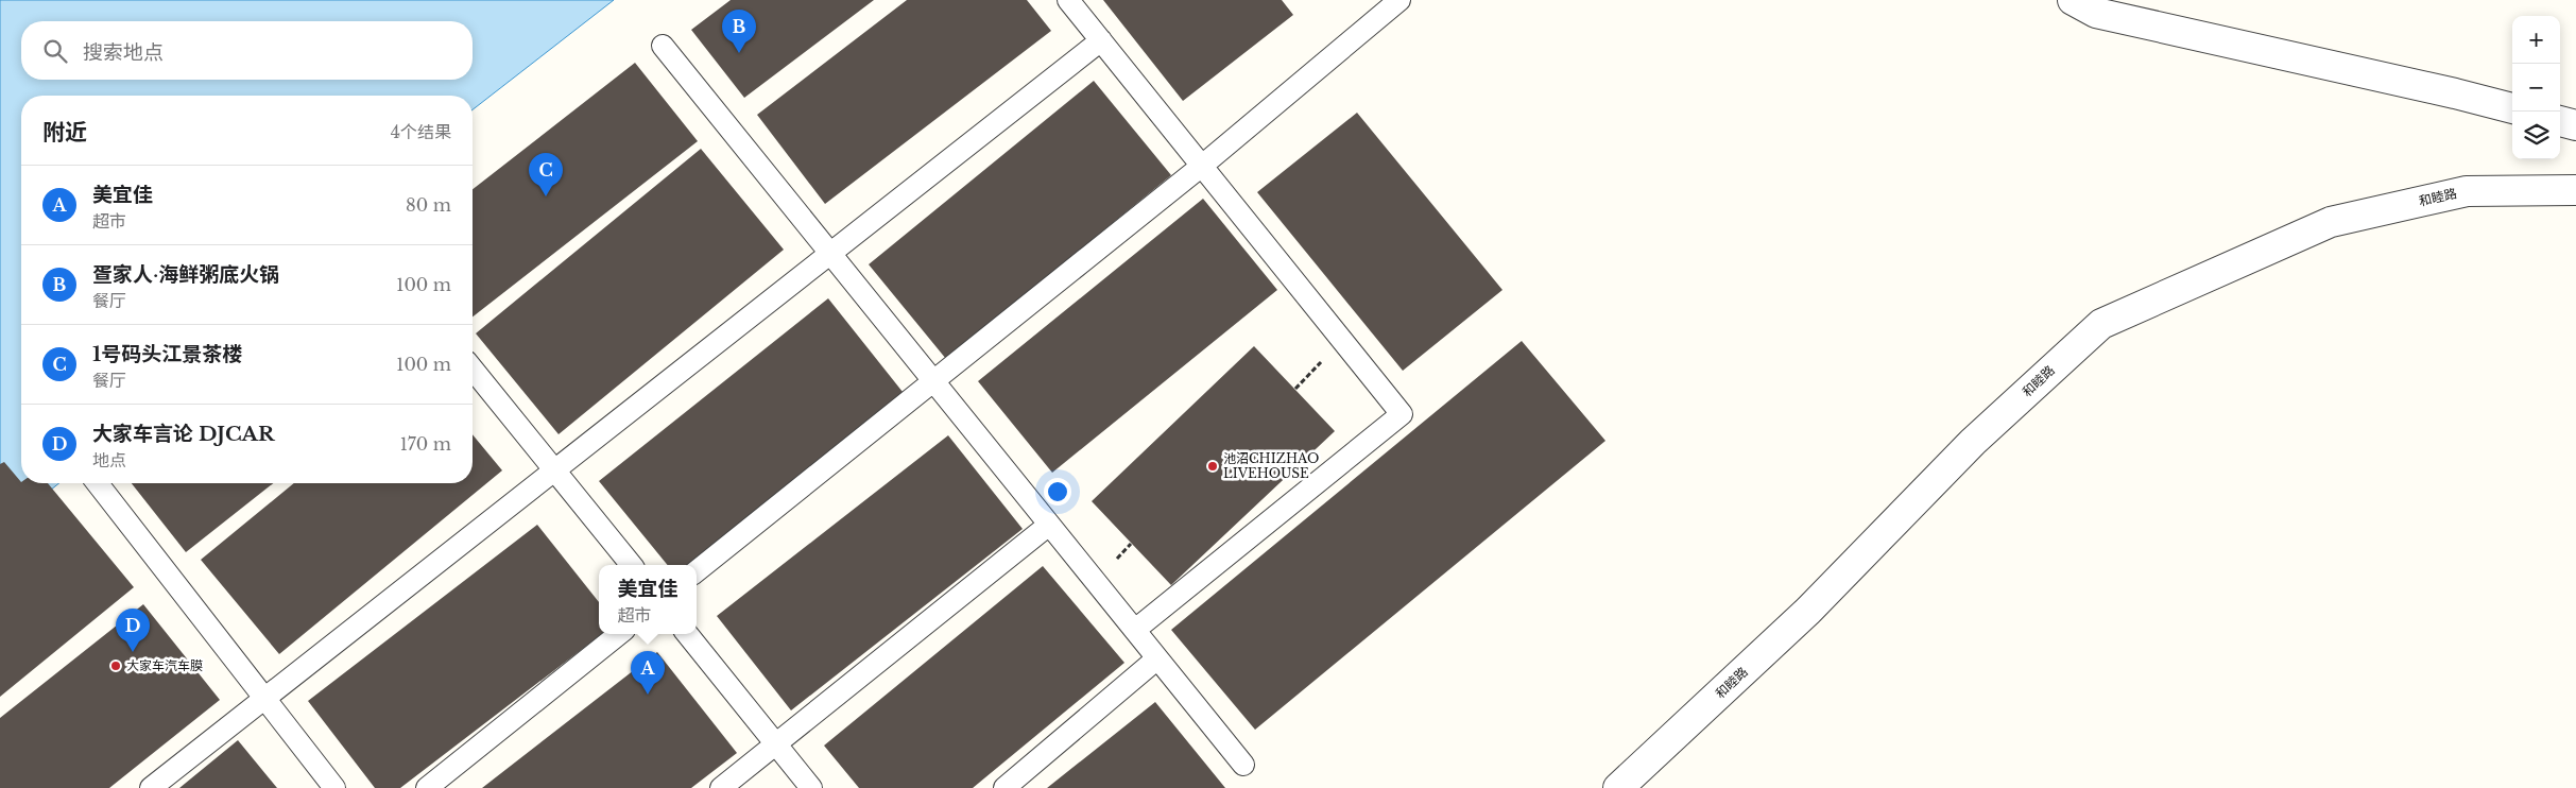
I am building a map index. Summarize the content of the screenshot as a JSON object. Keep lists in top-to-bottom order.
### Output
{
  "streets": {
    "street": ["和睦路"]
  },
  "places": ["池沼CHIZHAO LIVEHOUSE", "大家车汽车膜"],
  "page": {
    "pins": [
      "B",
      "C",
      "D",
      "A"
    ],
    "map_buttons": ["+", "−"],
    "search": "搜索地点",
    "heading": ["附近", "4个结果"],
    "list": [
      {
        "mark": "A",
        "name": "美宜佳",
        "note": "超市",
        "value": "80 m"
      },
      {
        "mark": "B",
        "name": "疍家人·海鲜粥底火锅",
        "note": "餐厅",
        "value": "100 m"
      },
      {
        "mark": "C",
        "name": "1号码头江景茶楼",
        "note": "餐厅",
        "value": "100 m"
      },
      {
        "mark": "D",
        "name": "大家车言论 DJCAR",
        "note": "地点",
        "value": "170 m"
      }
    ],
    "popup": ["美宜佳", "超市"]
  }
}
